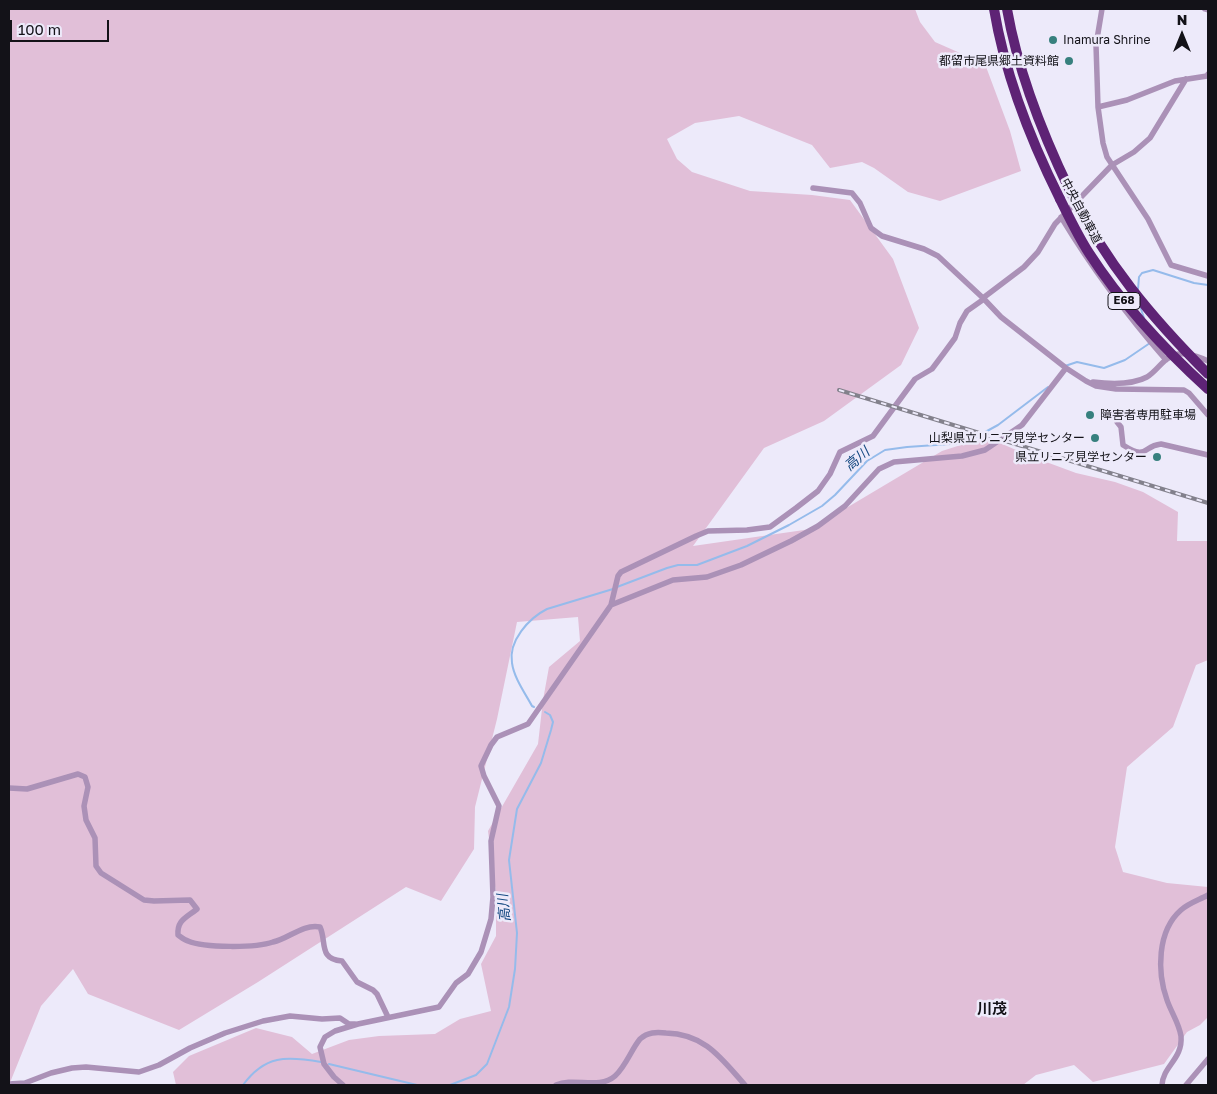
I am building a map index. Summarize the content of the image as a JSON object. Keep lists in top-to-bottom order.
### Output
{
  "streets": {
    "highway": ["中央自動車道", "E68"]
  },
  "districts": ["川茂"],
  "water": ["高川"],
  "places": [
    "Inamura Shrine",
    "都留市尾県郷土資料館",
    "障害者専用駐車場",
    "山梨県立リニア見学センター",
    "県立リニア見学センター"
  ],
  "scale_bar": "100 m",
  "north": "top"
}
